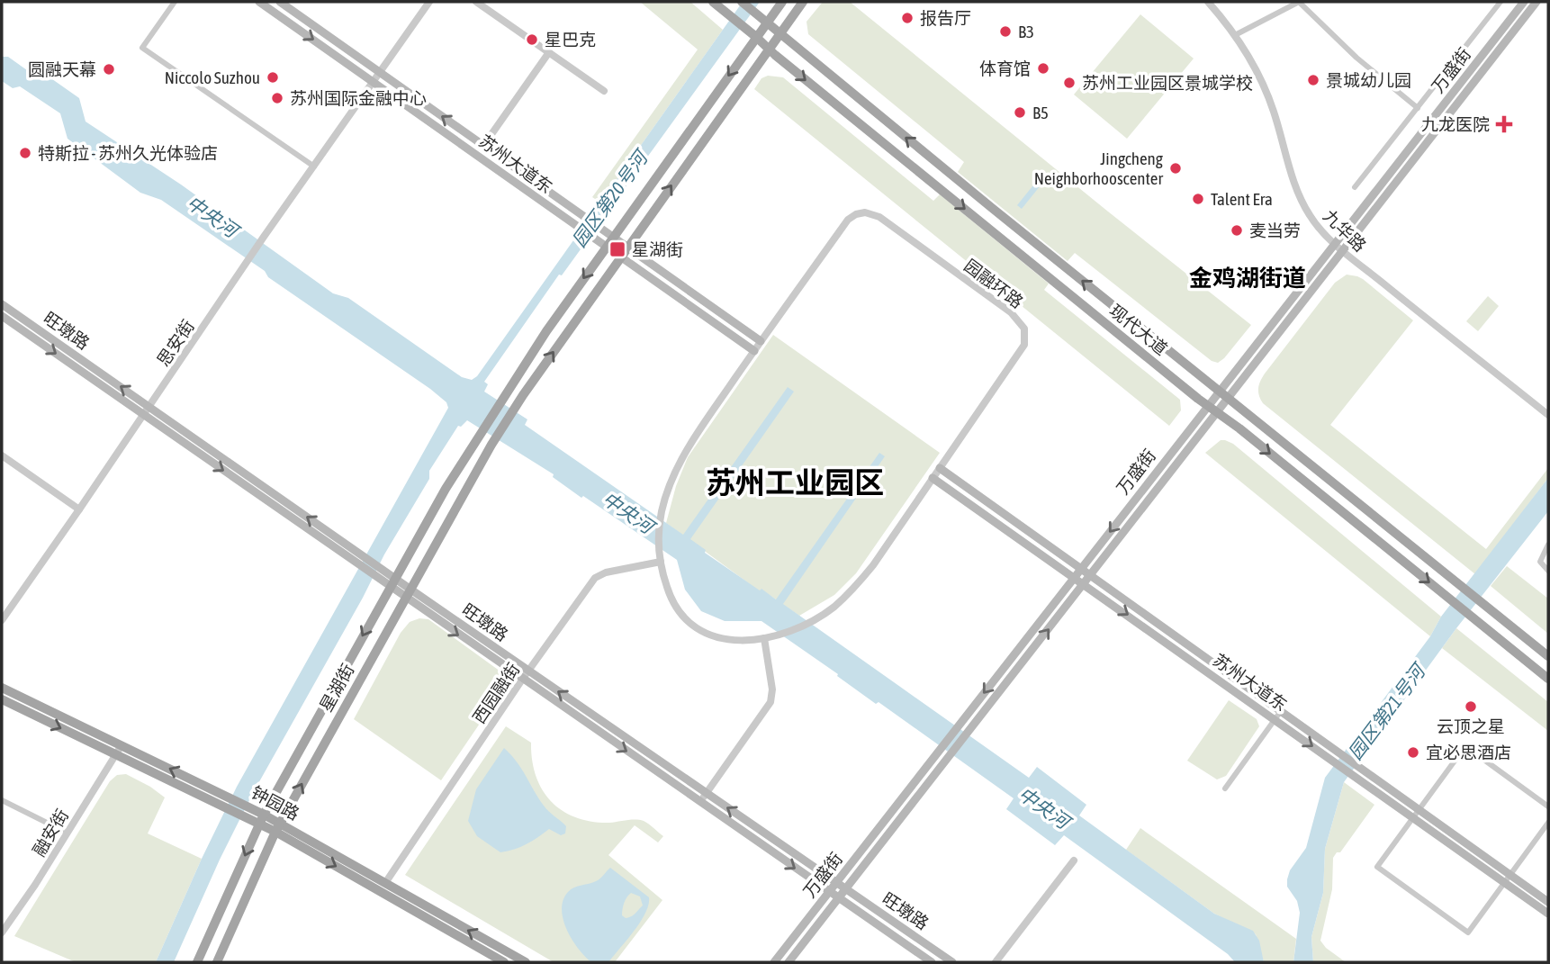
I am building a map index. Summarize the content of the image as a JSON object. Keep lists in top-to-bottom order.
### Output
{
  "streets": {
    "main road": [
      "万盛街",
      "苏州大道东",
      "现代大道",
      "旺墩路",
      "星湖街",
      "钟园路"
    ],
    "street": [
      "九华路",
      "园融环路",
      "思安街",
      "西园融街",
      "融安街"
    ]
  },
  "crossings": [
    ["万盛街", "苏州大道东"],
    ["万盛街", "九华路"],
    ["万盛街", "现代大道"],
    ["万盛街", "旺墩路"],
    ["苏州大道东", "园融环路"],
    ["苏州大道东", "思安街"],
    ["苏州大道东", "星湖街"],
    ["园融环路", "西园融街"],
    ["现代大道", "星湖街"],
    ["旺墩路", "思安街"],
    ["旺墩路", "星湖街"],
    ["旺墩路", "西园融街"],
    ["星湖街", "钟园路"],
    ["西园融街", "钟园路"],
    ["钟园路", "融安街"]
  ],
  "districts": ["金鸡湖街道", "苏州工业园区"],
  "water": ["园区第20号河", "中央河", "园区第21号河"],
  "places": {
    "other": [
      "报告厅",
      "B3",
      "星巴克",
      "体育馆",
      "圆融天幕",
      "Niccolo Suzhou",
      "景城幼儿园",
      "苏州工业园区景城学校",
      "苏州国际金融中心",
      "B5",
      "特斯拉 - 苏州久光体验店",
      "Jingcheng Neighborhooscenter",
      "Talent Era",
      "麦当劳",
      "云顶之星",
      "宜必思酒店"
    ],
    "health": ["九龙医院"],
    "transit": ["星湖街"]
  }
}
